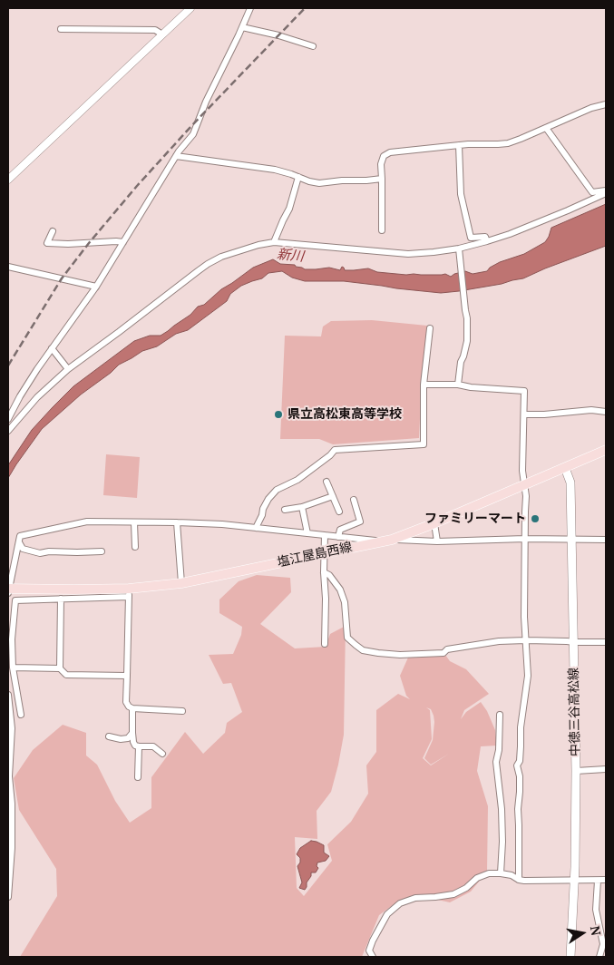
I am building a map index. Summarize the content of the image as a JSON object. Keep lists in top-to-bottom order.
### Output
{
  "streets": {
    "main road": ["塩江屋島西線", "中徳三谷高松線"]
  },
  "crossings": [
    ["塩江屋島西線", "中徳三谷高松線"]
  ],
  "water": ["新川"],
  "places": ["県立高松東高等学校", "ファミリーマート"],
  "north": "right"
}
